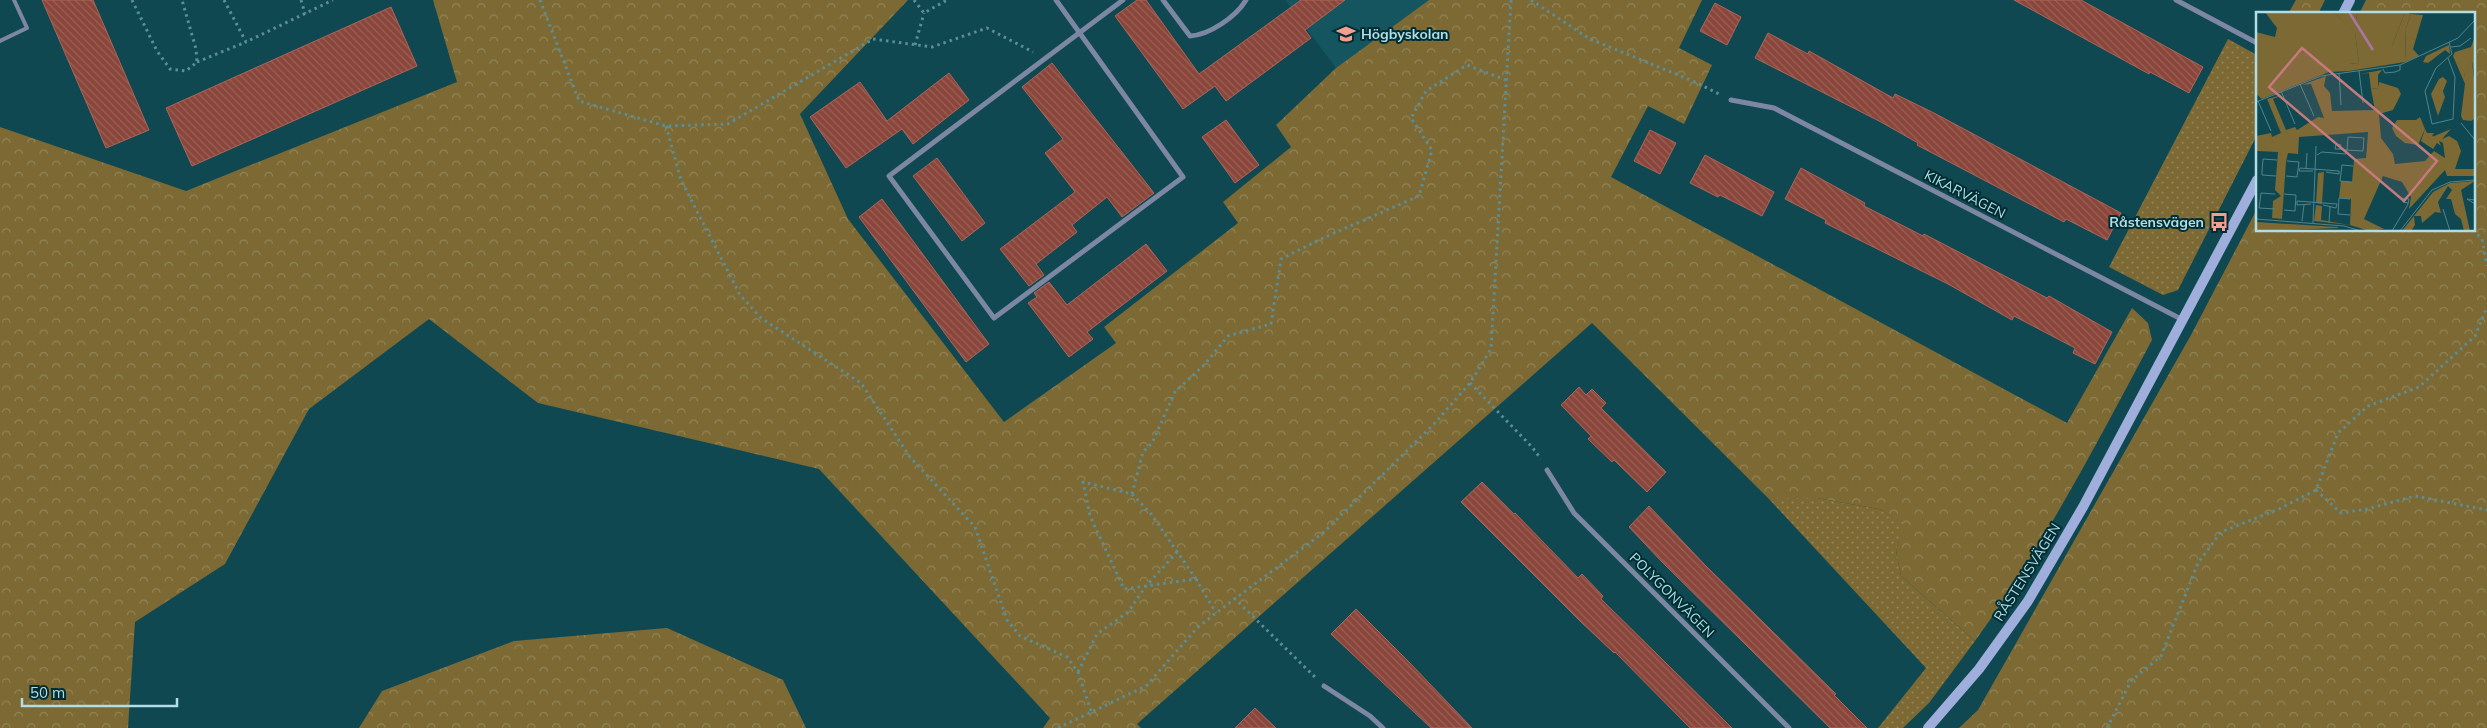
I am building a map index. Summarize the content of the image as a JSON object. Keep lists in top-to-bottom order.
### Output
{
  "streets": {
    "street": ["KIKARVÄGEN", "RÅSTENSVÄGEN", "POLYGONVÄGEN"]
  },
  "crossings": [
    ["KIKARVÄGEN", "RÅSTENSVÄGEN"]
  ],
  "places": {
    "school or university": ["Högbyskolan"],
    "bus stop": ["Råstensvägen"]
  },
  "scale_bar": "50 m"
}
